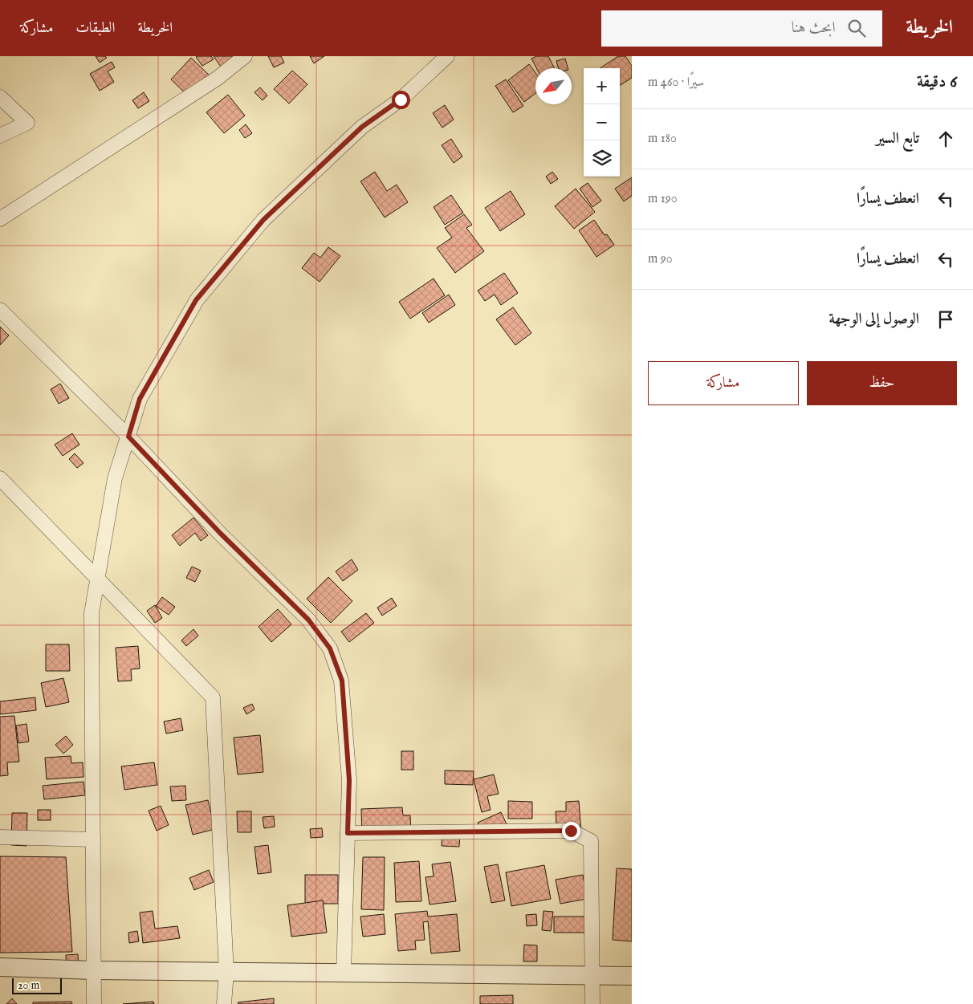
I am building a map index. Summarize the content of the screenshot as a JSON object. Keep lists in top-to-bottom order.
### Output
{
  "scale_bar": "20 m",
  "north": "bottom left",
  "page": {
    "header": "الخريطة",
    "search": "ابحث هنا",
    "nav": ["الخريطة", "الطبقات", "مشاركة"],
    "heading": ["6 دقيقة", "سيرًا · 460 m"],
    "map_buttons": ["+", "−"],
    "list": [
      ["تابع السير", "180 m"],
      ["انعطف يسارًا", "190 m"],
      ["انعطف يسارًا", "90 m"],
      "الوصول إلى الوجهة"
    ],
    "buttons": ["حفظ", "مشاركة"],
    "scale": "20 m"
  }
}
